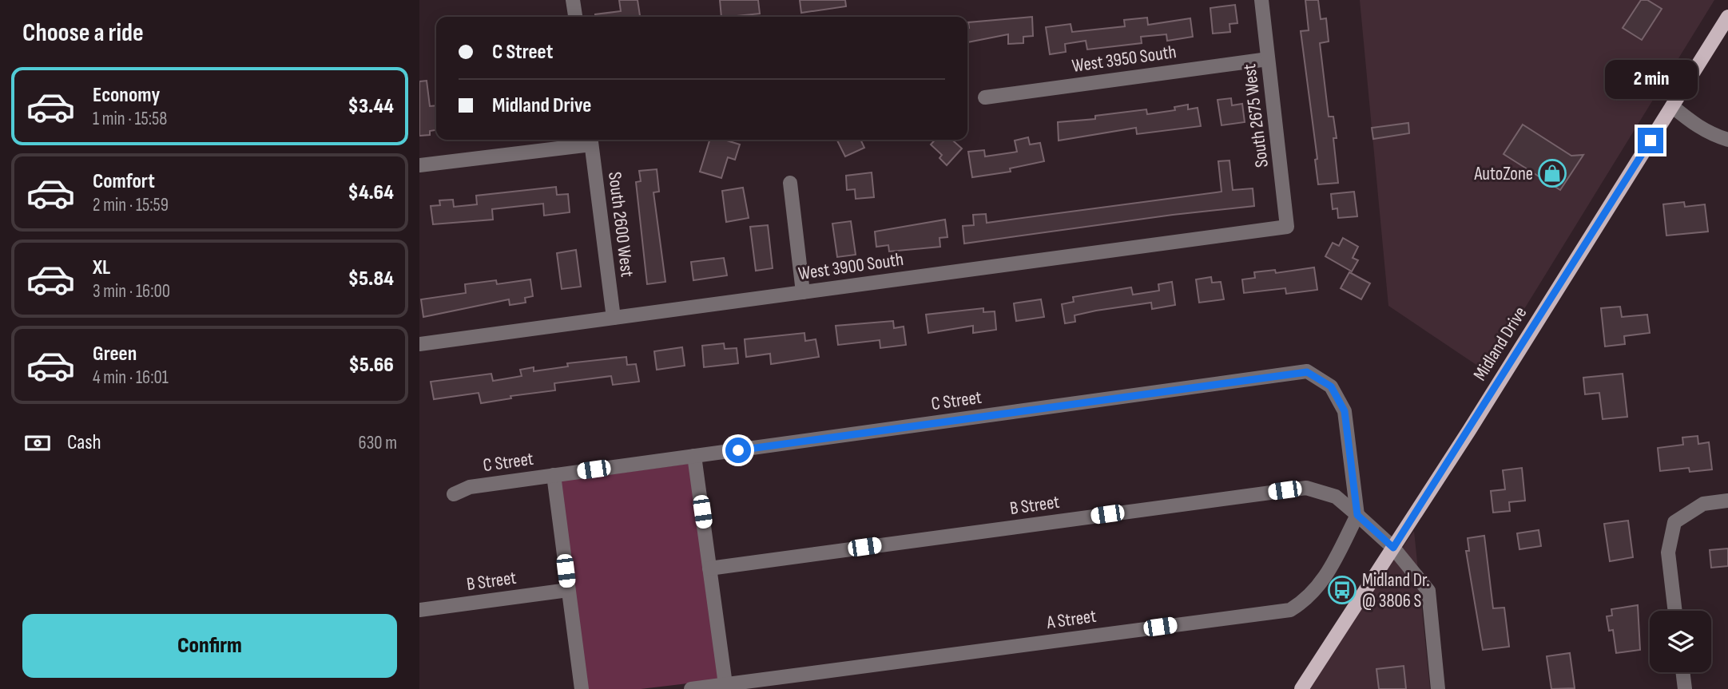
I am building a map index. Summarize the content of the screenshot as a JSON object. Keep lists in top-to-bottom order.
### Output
{
  "streets": {
    "main road": ["Midland Drive"],
    "street": [
      "West 3950 South",
      "South 2675 West",
      "South 2600 West",
      "West 3900 South",
      "C Street",
      "B Street",
      "A Street"
    ]
  },
  "crossings": [
    ["West 3950 South", "South 2675 West"],
    ["South 2675 West", "West 3900 South"],
    ["South 2600 West", "West 3900 South"],
    ["C Street", "B Street"],
    ["C Street", "A Street"],
    ["B Street", "A Street"]
  ],
  "places": {
    "shop": ["AutoZone"],
    "bus stop": ["Midland Dr. @ 3806 S"]
  },
  "page": {
    "heading": "Choose a ride",
    "banner": ["C Street", "Midland Drive"],
    "bubble": "2 min",
    "list": [
      {
        "name": "Economy",
        "note": "1 min · 15:58",
        "value": "$3.44"
      },
      {
        "name": "Comfort",
        "note": "2 min · 15:59",
        "value": "$4.64"
      },
      {
        "name": "XL",
        "note": "3 min · 16:00",
        "value": "$5.84"
      },
      {
        "name": "Green",
        "note": "4 min · 16:01",
        "value": "$5.66"
      }
    ],
    "pay": ["Cash", "630 m"],
    "buttons": "Confirm"
  }
}
